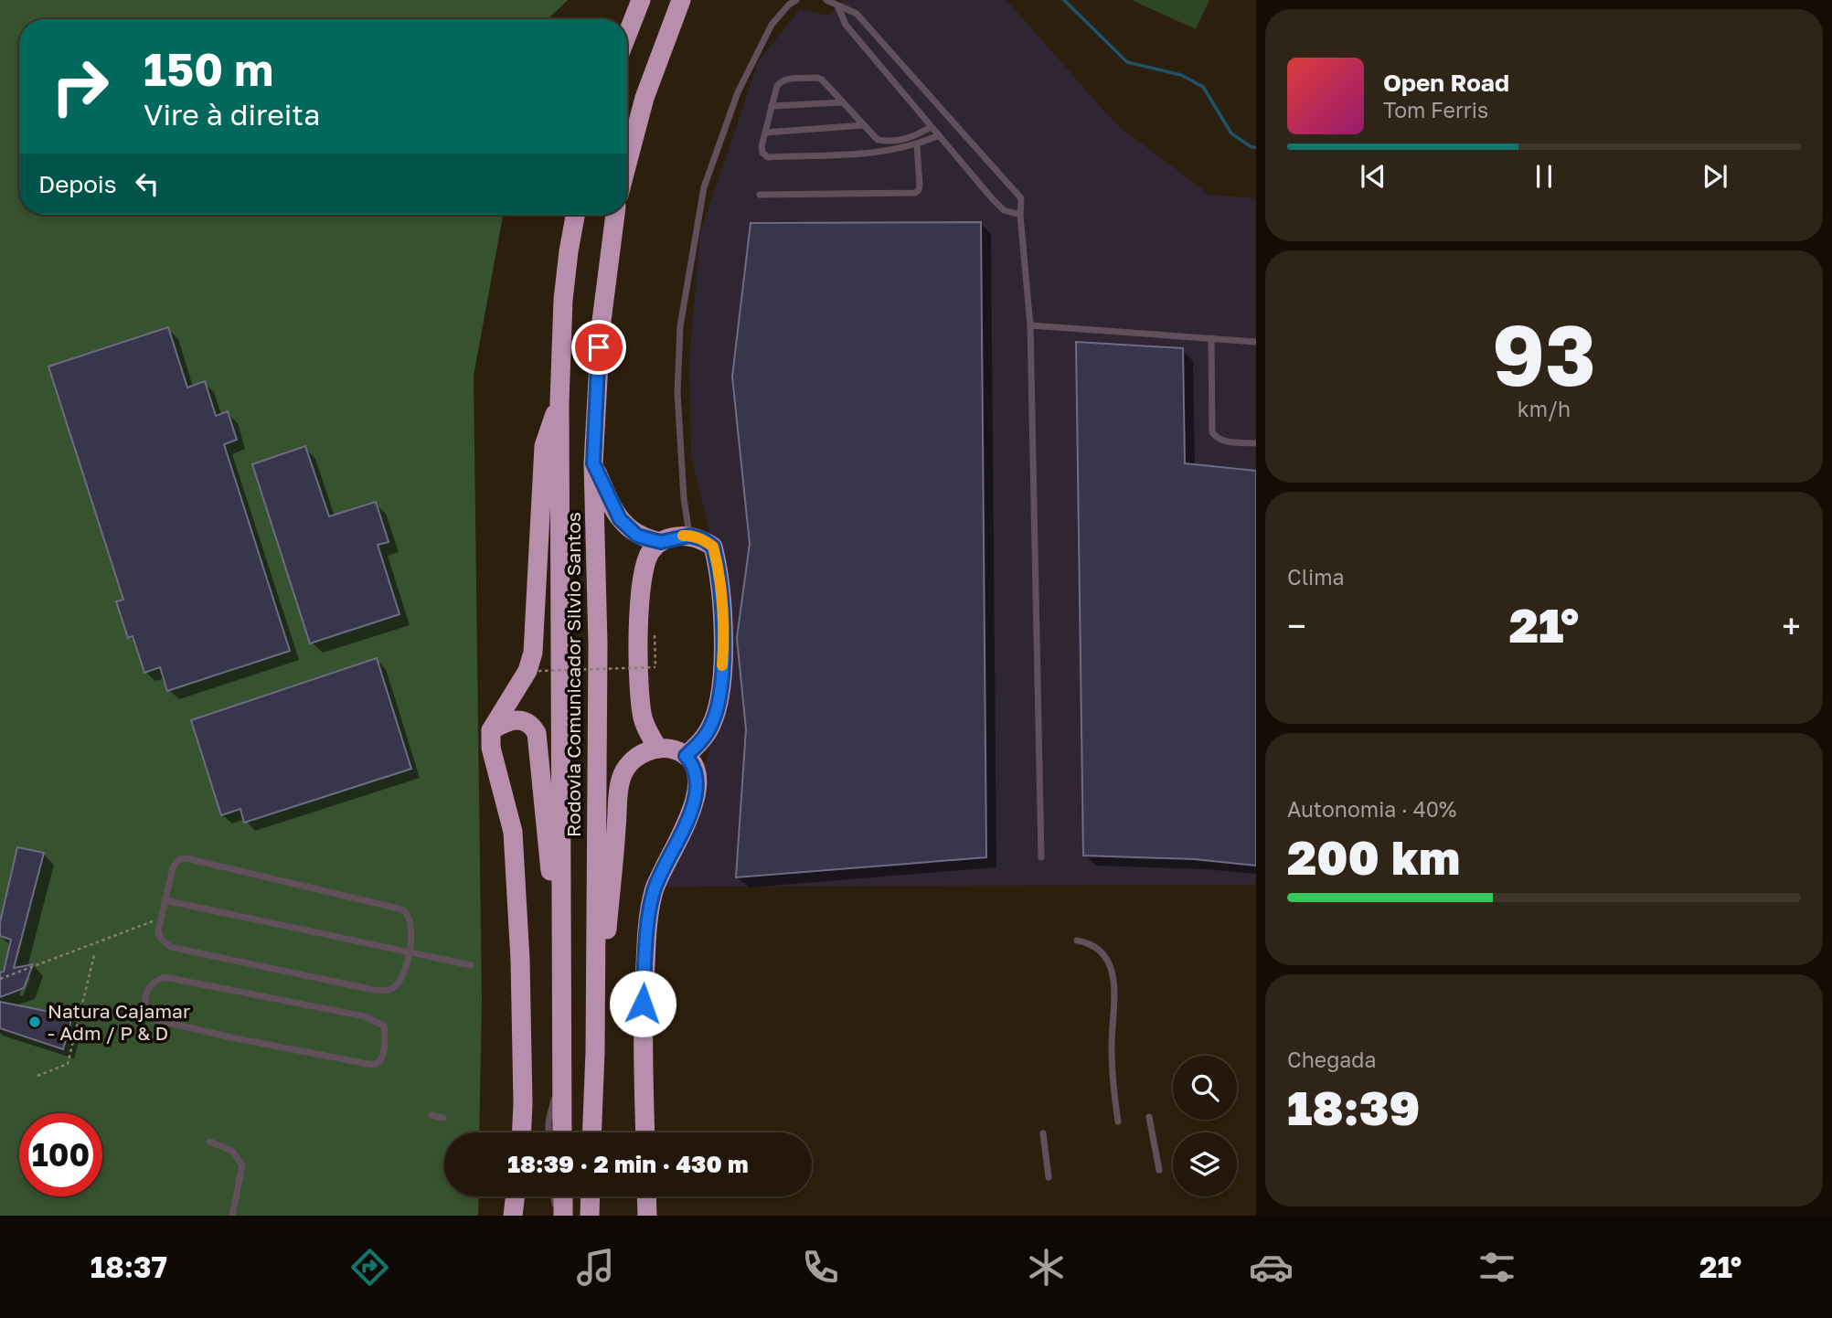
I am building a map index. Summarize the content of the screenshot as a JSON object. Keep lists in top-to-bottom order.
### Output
{
  "streets": {
    "highway": ["Rodovia Comunicador Silvio Santos"]
  },
  "places": ["Natura Cajamar - Adm / P & D"],
  "page": {
    "turn": ["150 m", "Vire à direita"],
    "song": ["Open Road", "Tom Ferris"],
    "then": "Depois",
    "tile": [
      ["93", "km/h"],
      "Clima",
      ["Autonomia · 40%", "200 km"],
      ["Chegada", "18:39"]
    ],
    "heat": ["−", "21°", "+"],
    "limit": "100",
    "trip": "18:39 · 2 min · 430 m",
    "tabs": ["18:37", "21°"]
  }
}
